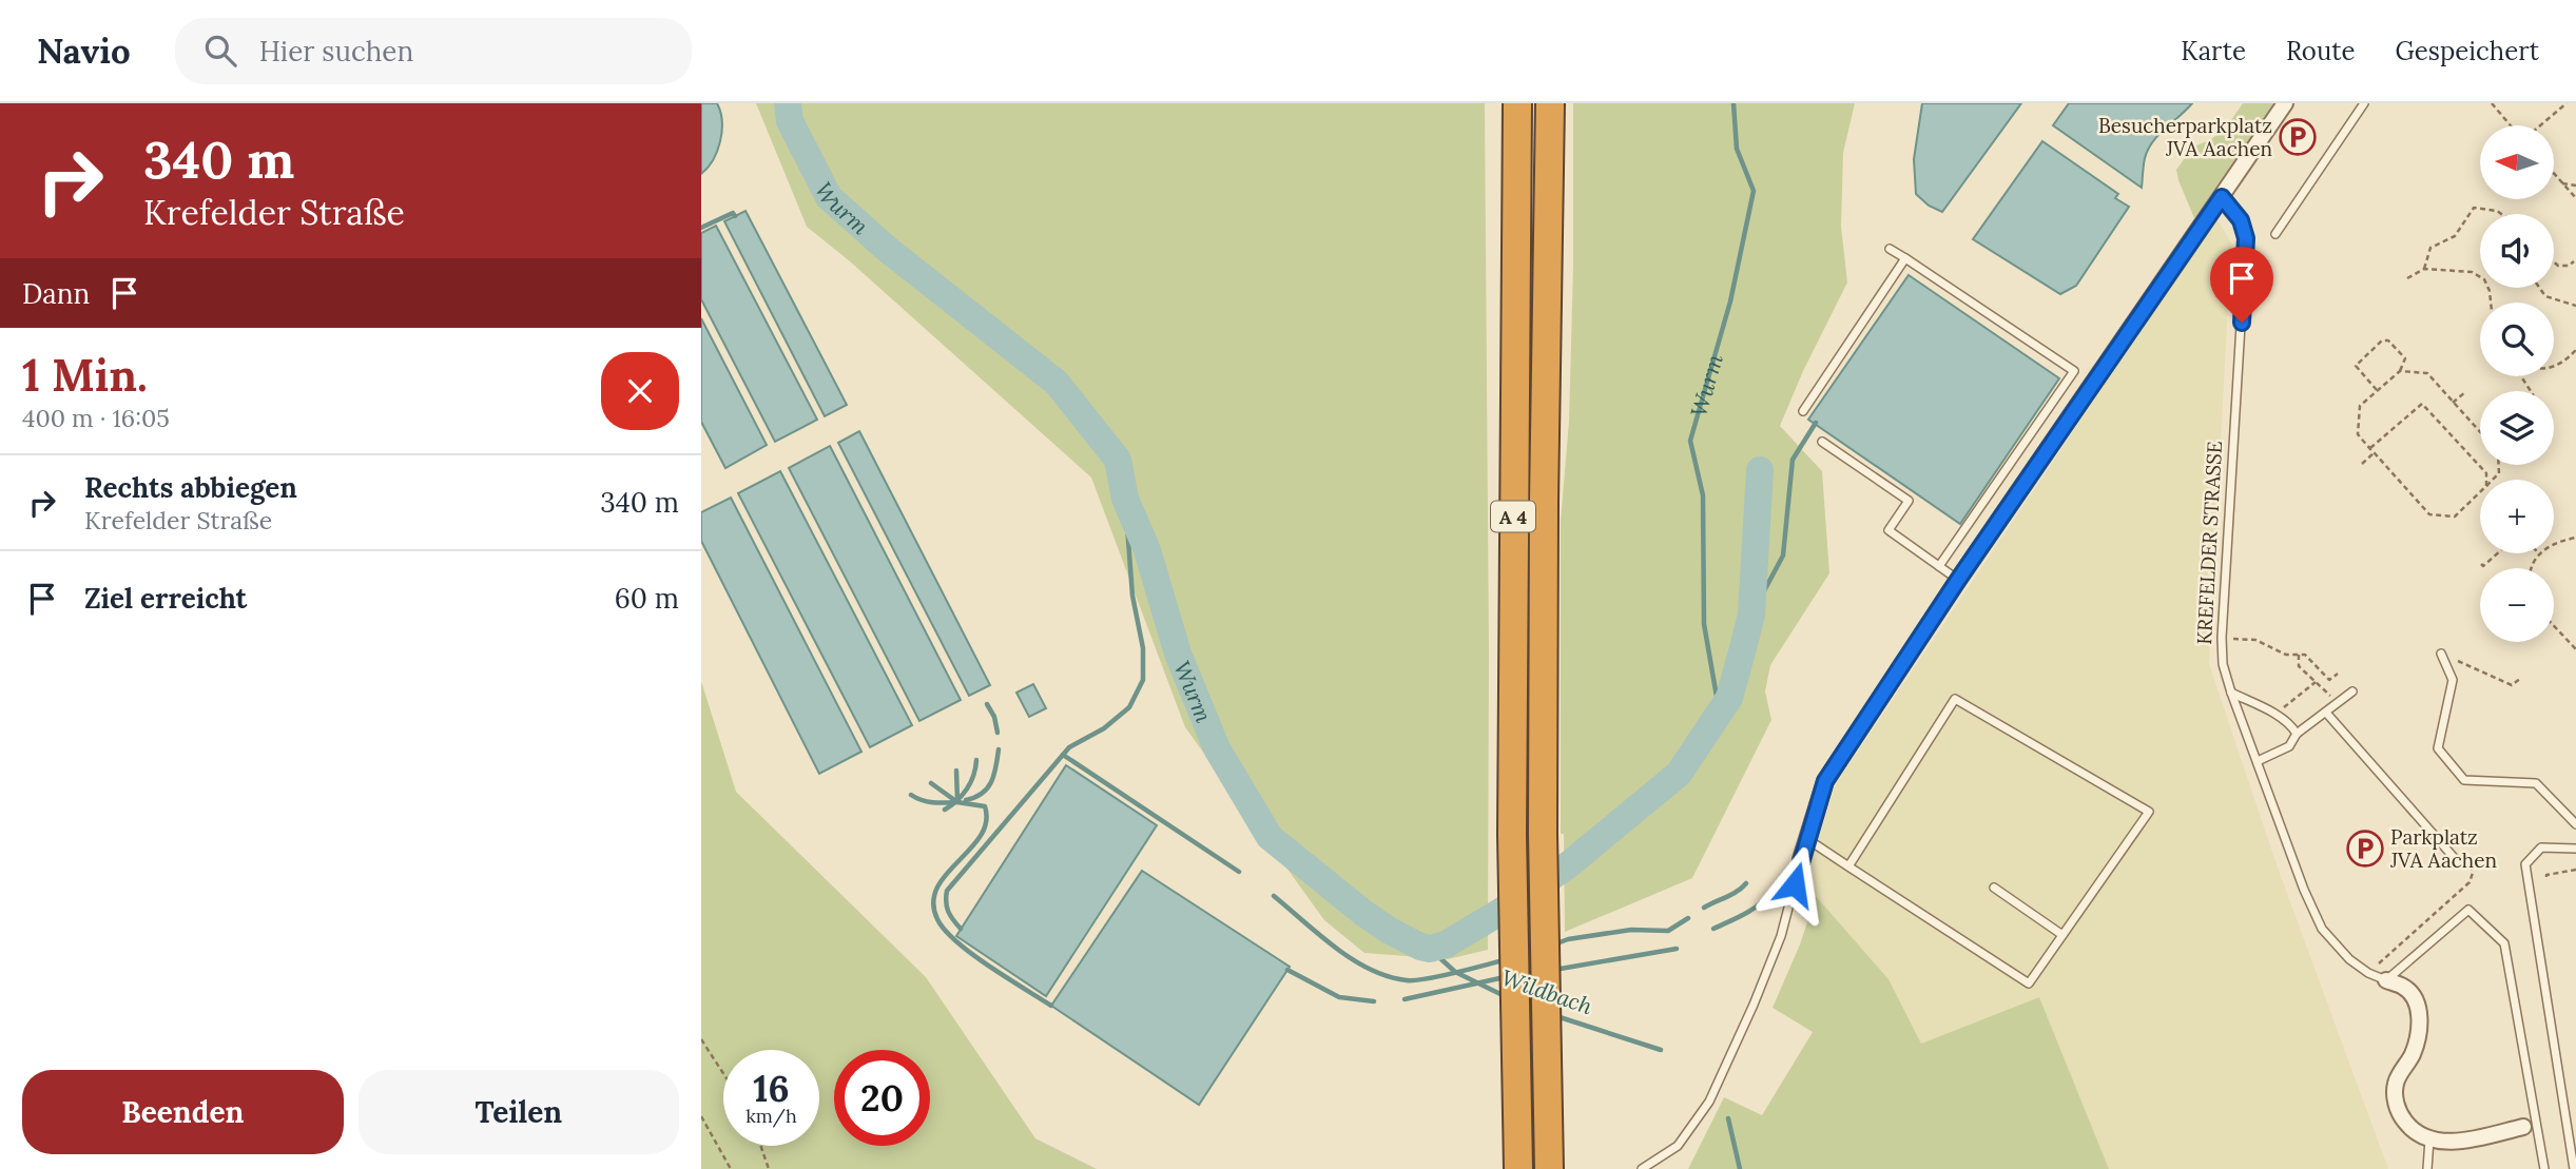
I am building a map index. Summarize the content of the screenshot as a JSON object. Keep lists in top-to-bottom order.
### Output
{
  "streets": {
    "highway": ["A 4"],
    "street": ["KREFELDER STRASSE"]
  },
  "water": ["Wurm", "Wildbach"],
  "places": {
    "parking": ["Besucherparkplatz JVA Aachen", "Parkplatz JVA Aachen"]
  },
  "north": "left",
  "page": {
    "header": "Navio",
    "search": "Hier suchen",
    "nav": ["Karte", "Route", "Gespeichert"],
    "turn": ["340 m", "Krefelder Straße"],
    "map_buttons": ["+", "−"],
    "then": "Dann",
    "heading": ["1 Min.", "400 m · 16:05"],
    "list": [
      {
        "name": "Rechts abbiegen",
        "note": "Krefelder Straße",
        "value": "340 m"
      },
      {
        "name": "Ziel erreicht",
        "value": "60 m"
      }
    ],
    "speed": "16 km/h",
    "limit": "20",
    "buttons": ["Beenden", "Teilen"]
  }
}
